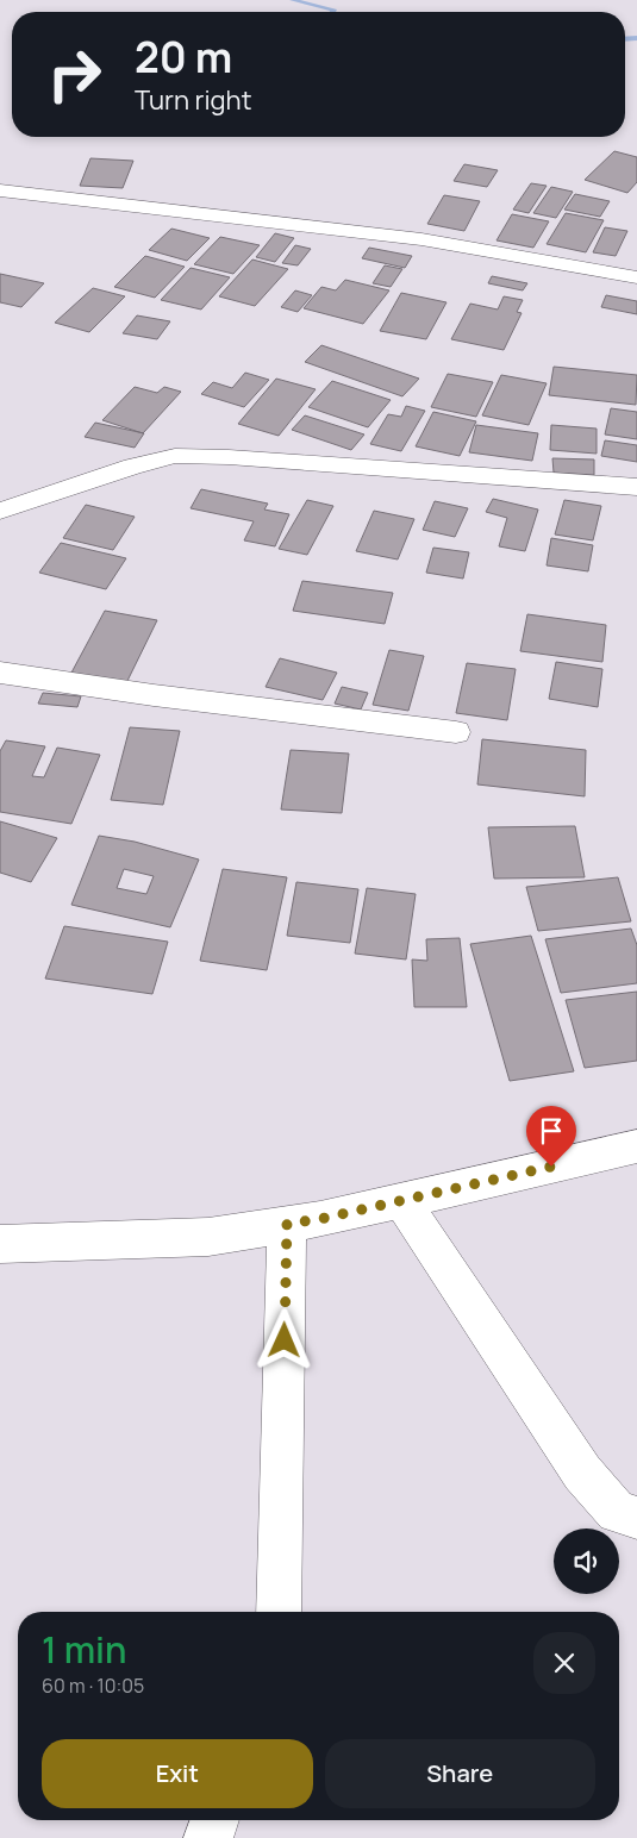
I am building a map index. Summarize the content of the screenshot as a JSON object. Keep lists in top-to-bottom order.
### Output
{
  "page": {
    "turn": ["20 m", "Turn right"],
    "heading": ["1 min", "60 m · 10:05"],
    "buttons": ["Exit", "Share"]
  }
}
